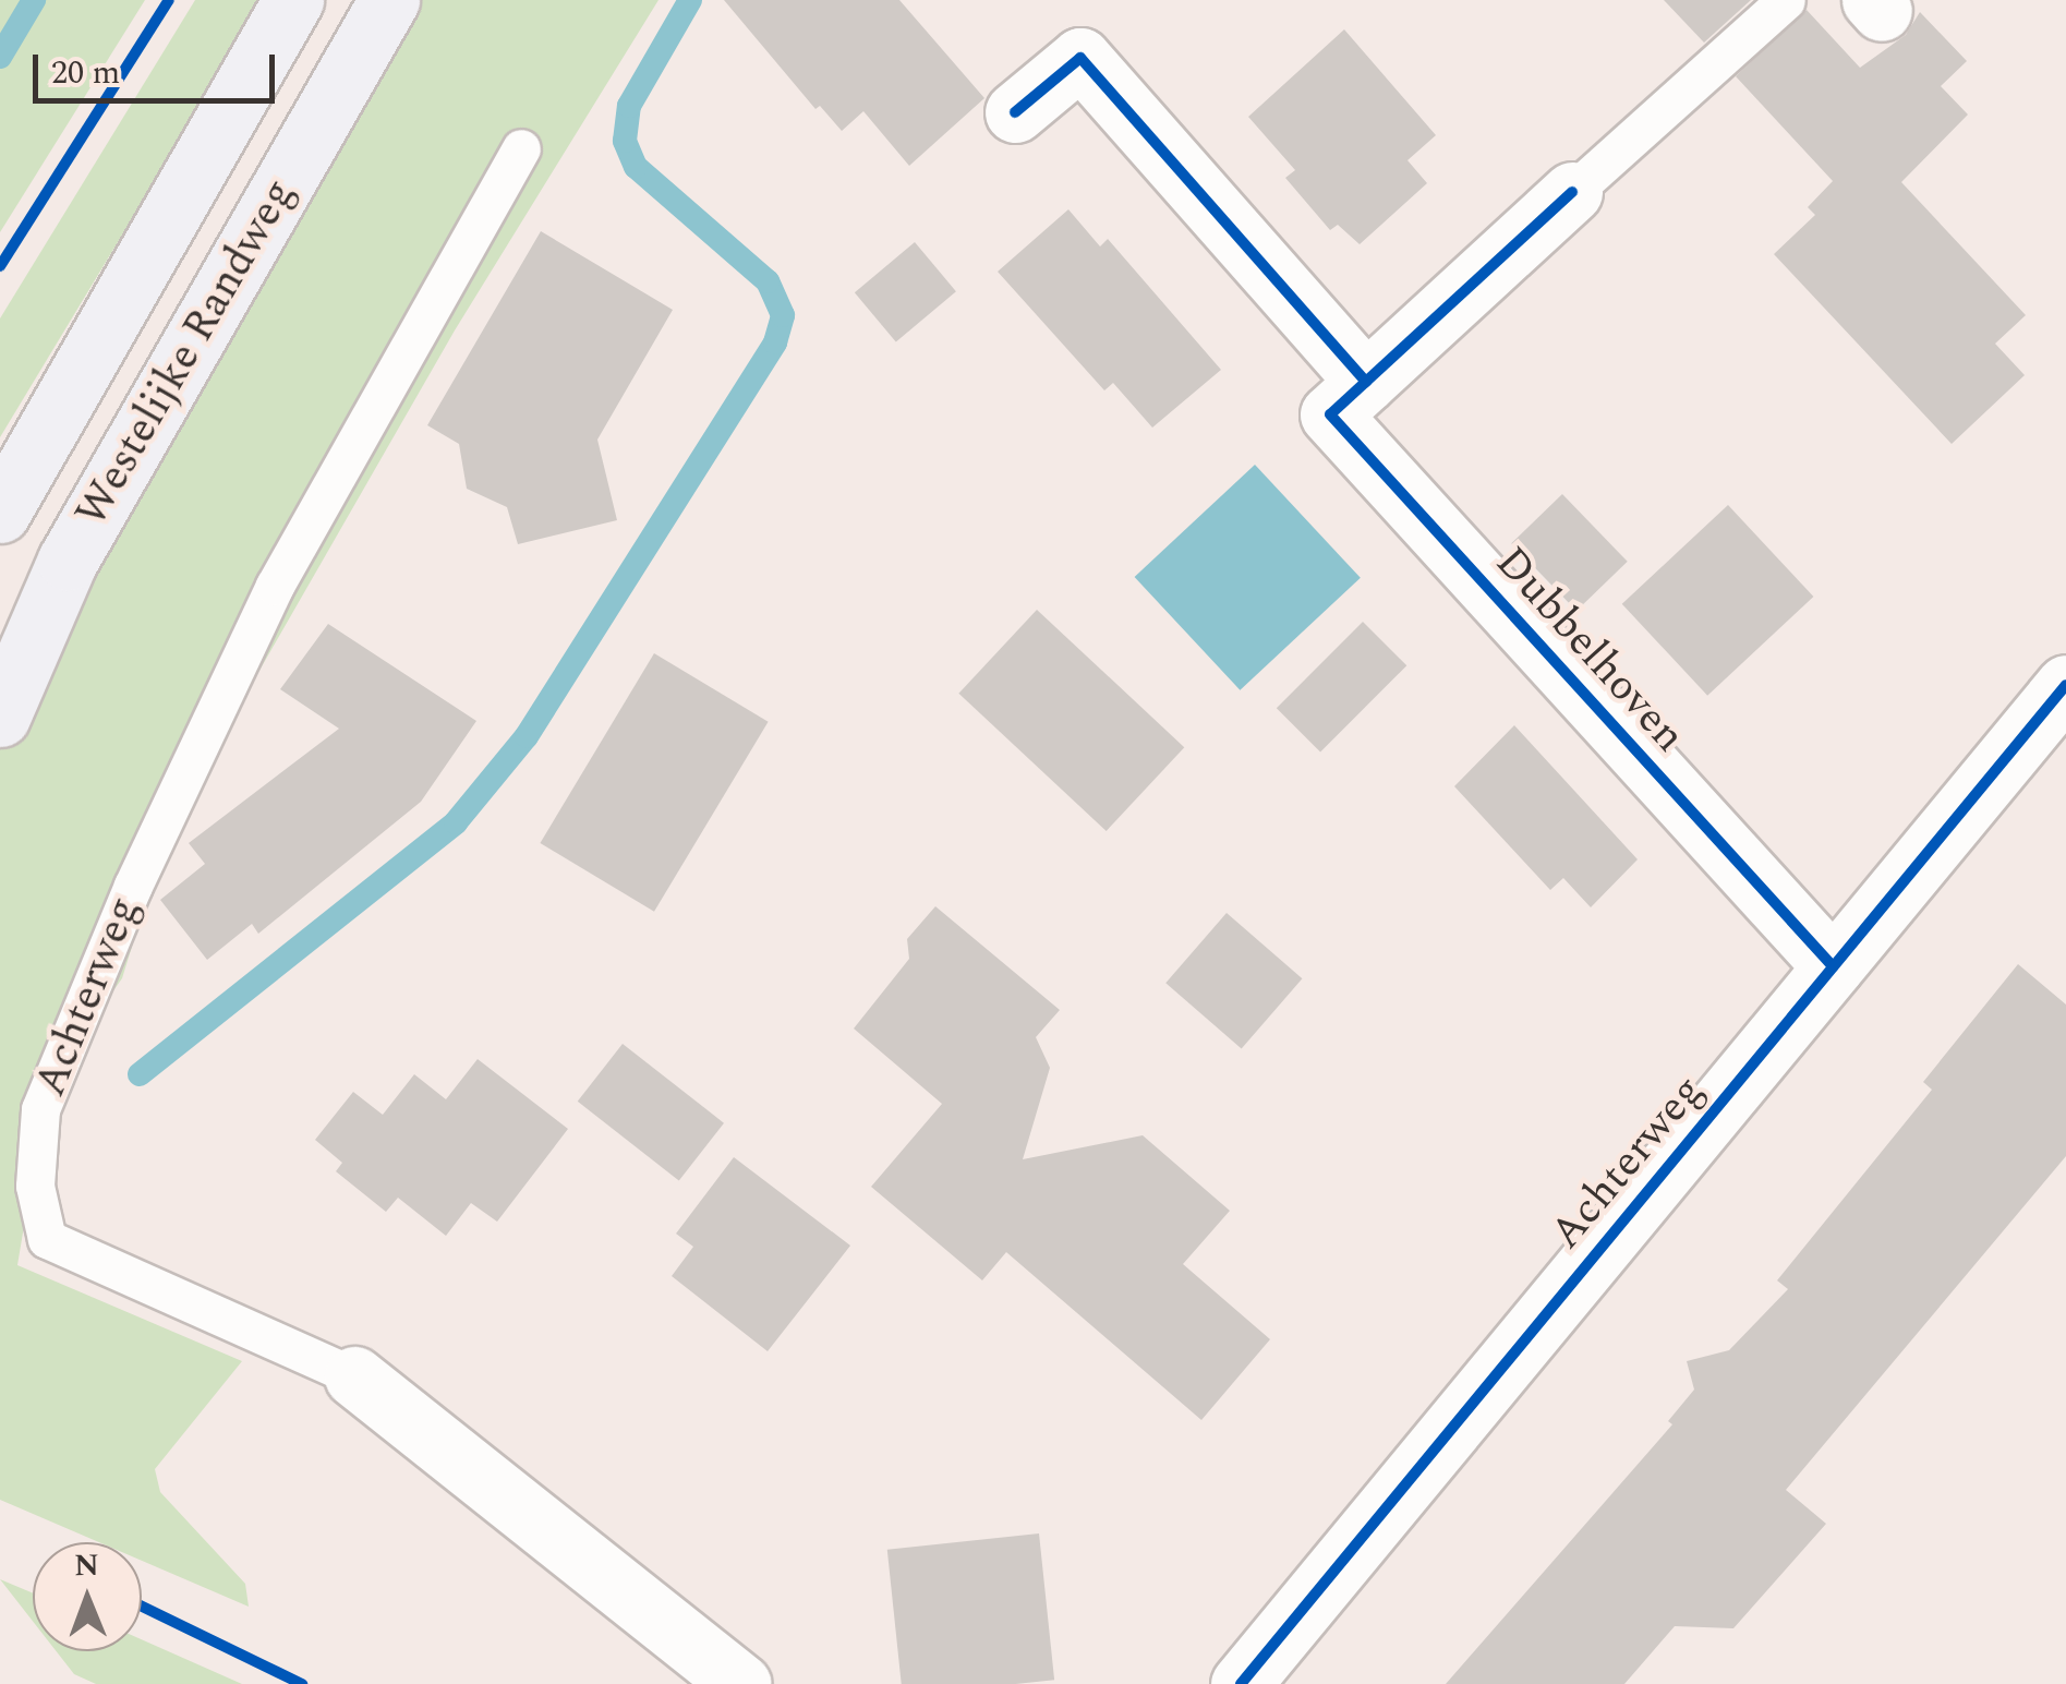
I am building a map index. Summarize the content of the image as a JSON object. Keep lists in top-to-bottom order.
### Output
{
  "streets": {
    "main road": ["Westelijke Randweg"],
    "street": ["Dubbelhoven", "Achterweg"]
  },
  "crossings": [
    ["Dubbelhoven", "Achterweg"]
  ],
  "scale_bar": "20 m",
  "north": "top"
}
